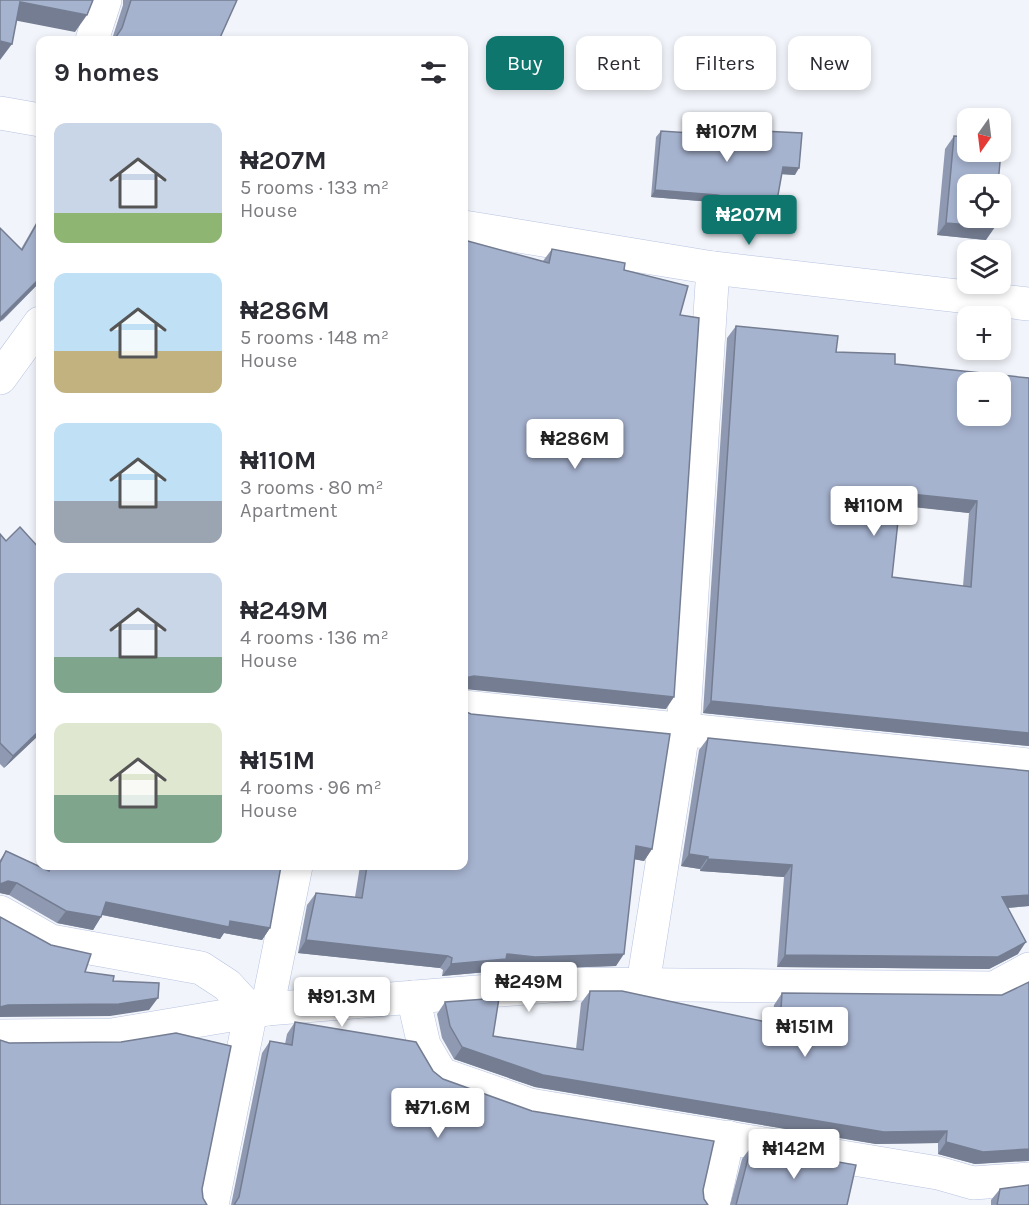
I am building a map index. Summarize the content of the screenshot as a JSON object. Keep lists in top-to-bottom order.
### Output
{
  "north": "bottom",
  "page": {
    "chip": [
      "Buy",
      "Rent",
      "Filters",
      "New"
    ],
    "heading": "9 homes",
    "map_buttons": ["+", "−"],
    "list": [
      {
        "name": "₦207M",
        "note": "5 rooms · 133 m² · House"
      },
      {
        "name": "₦286M",
        "note": "5 rooms · 148 m² · House"
      },
      {
        "name": "₦110M",
        "note": "3 rooms · 80 m² · Apartment"
      },
      {
        "name": "₦249M",
        "note": "4 rooms · 136 m² · House"
      },
      {
        "name": "₦151M",
        "note": "4 rooms · 96 m² · House"
      }
    ],
    "price": [
      "₦107M",
      "₦207M",
      "₦286M",
      "₦110M",
      "₦249M",
      "₦91.3M",
      "₦151M",
      "₦71.6M",
      "₦142M"
    ]
  }
}
